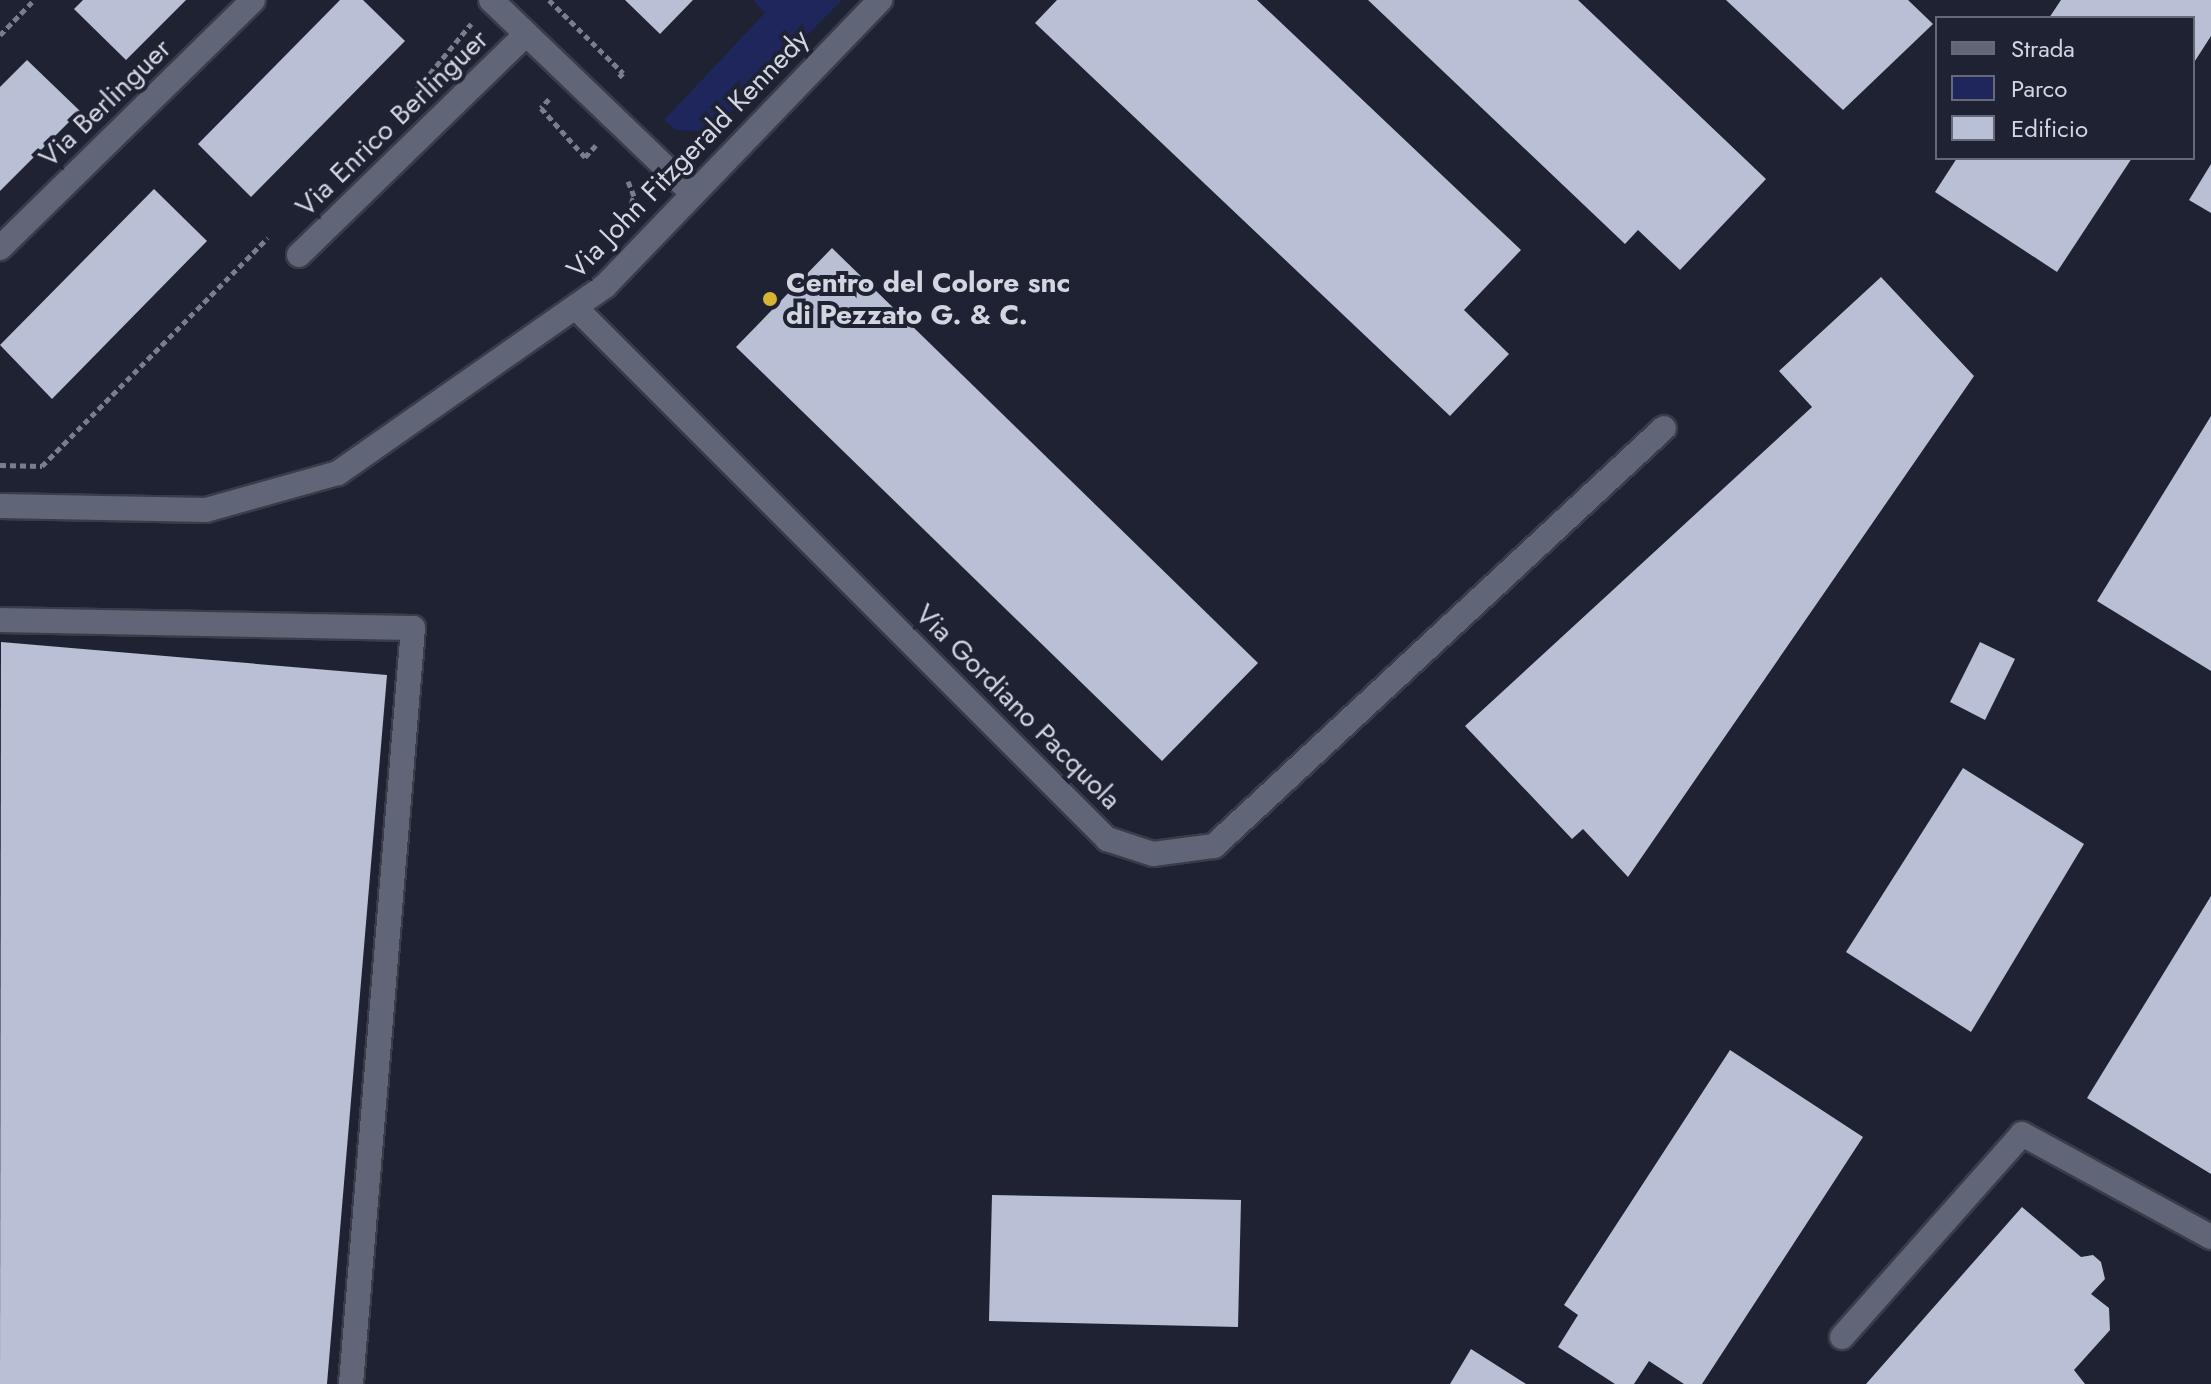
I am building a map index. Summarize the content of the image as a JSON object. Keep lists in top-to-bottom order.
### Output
{
  "streets": {
    "street": [
      "Via Berlinguer",
      "Via Enrico Berlinguer",
      "Via John Fitzgerald Kennedy",
      "Via Gordiano Pacquola"
    ]
  },
  "crossings": [
    ["Via Enrico Berlinguer", "Via John Fitzgerald Kennedy"],
    ["Via John Fitzgerald Kennedy", "Via Gordiano Pacquola"]
  ],
  "places": ["Centro del Colore snc di Pezzato G. & C."],
  "legend": ["Strada", "Parco", "Edificio"]
}
